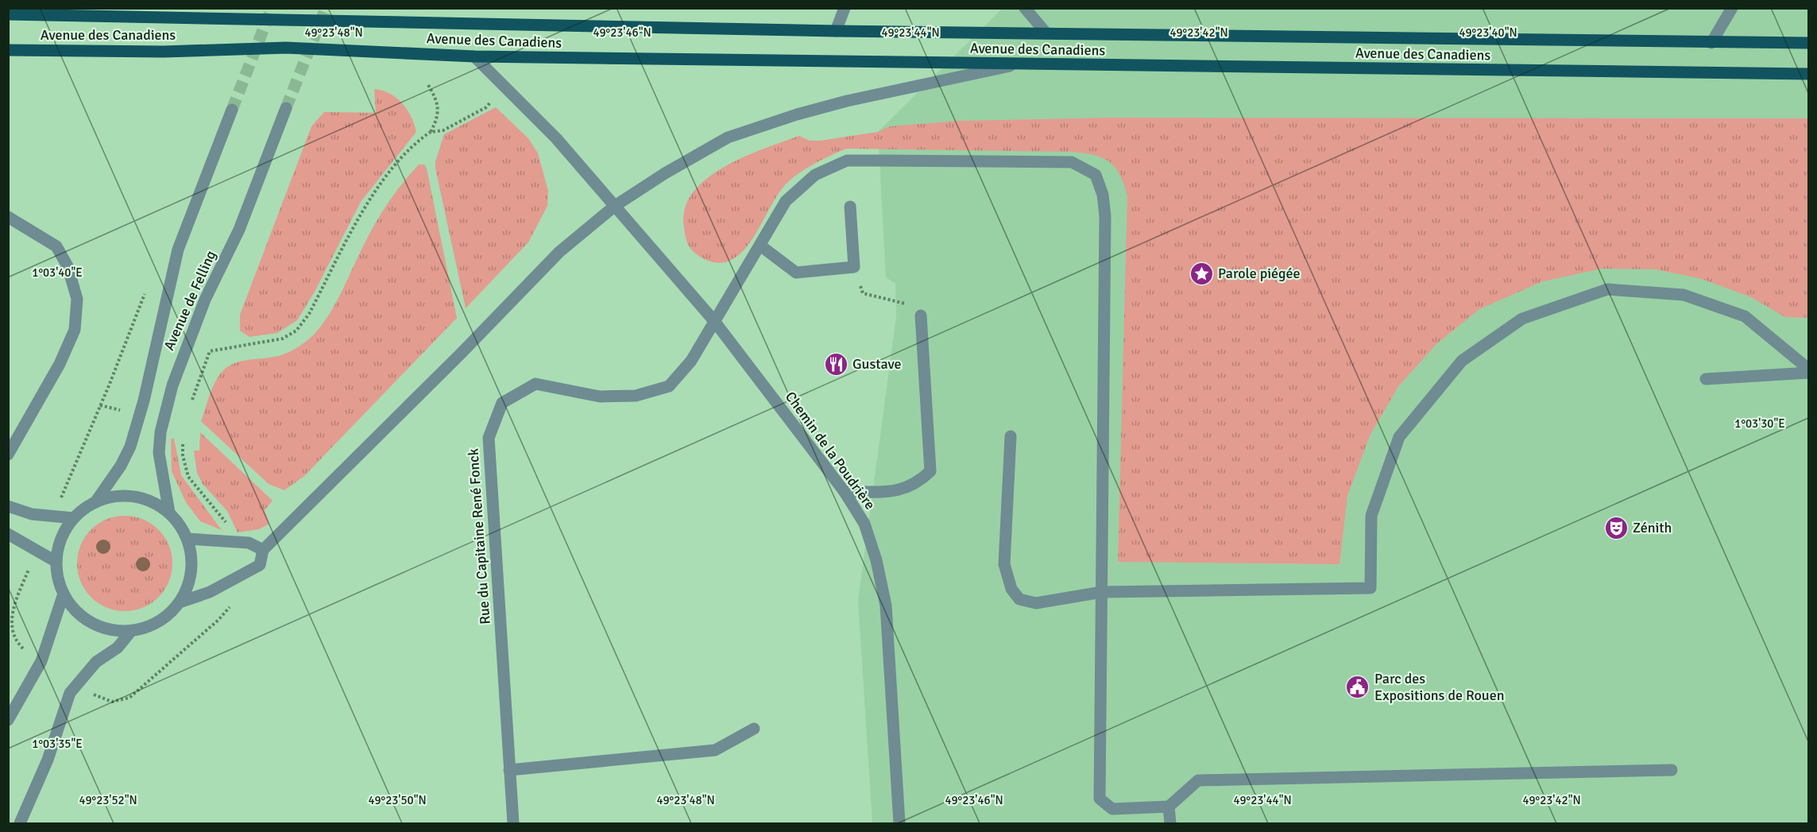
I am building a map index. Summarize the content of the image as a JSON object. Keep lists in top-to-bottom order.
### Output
{
  "streets": {
    "main road": ["Avenue des Canadiens"],
    "street": ["Avenue de Felling", "Chemin de la Poudrière", "Rue du Capitaine René Fonck"]
  },
  "crossings": [
    ["Avenue des Canadiens", "Chemin de la Poudrière"],
    ["Chemin de la Poudrière", "Rue du Capitaine René Fonck"]
  ],
  "places": {
    "place": ["Parole piégée"],
    "restaurant": ["Gustave"],
    "theatre": ["Zénith"],
    "public building": ["Parc des Expositions de Rouen"]
  },
  "coordinates": [
    "49°23'46\"N",
    "49°23'44\"N",
    "49°23'48\"N",
    "49°23'42\"N",
    "49°23'40\"N",
    "1°03'40\"E",
    "1°03'30\"E",
    "1°03'35\"E",
    "49°23'52\"N",
    "49°23'50\"N"
  ]
}
